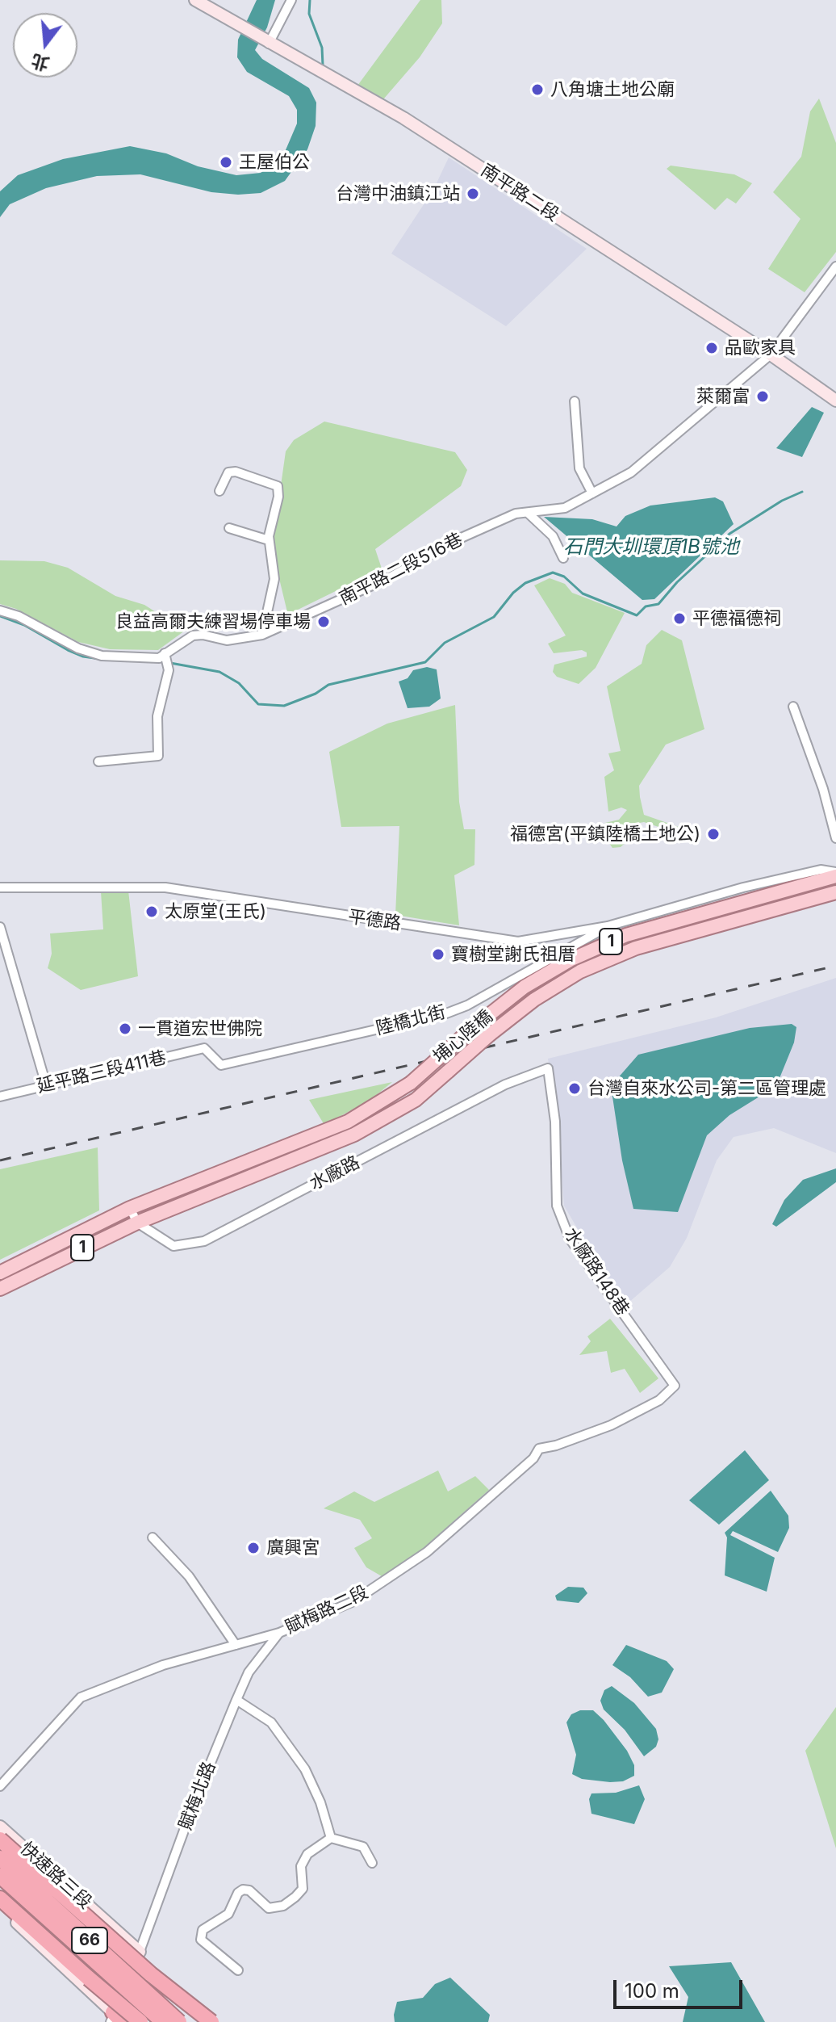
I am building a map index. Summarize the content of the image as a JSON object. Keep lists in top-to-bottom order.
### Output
{
  "streets": {
    "highway": ["66"],
    "main road": ["1", "埔心陸橋", "快速路三段"],
    "street": [
      "南平路二段",
      "南平路二段516巷",
      "平德路",
      "陸橋北街",
      "延平路三段411巷",
      "水廠路",
      "水廠路148巷",
      "賦梅路二段",
      "賦梅北路"
    ]
  },
  "crossings": [
    ["南平路二段", "南平路二段516巷"],
    ["平德路", "陸橋北街"],
    ["平德路", "埔心陸橋"],
    ["1", "埔心陸橋"],
    ["1", "水廠路"],
    ["陸橋北街", "延平路三段411巷"],
    ["埔心陸橋", "水廠路"],
    ["水廠路", "水廠路148巷"],
    ["水廠路148巷", "賦梅路二段"],
    ["賦梅路二段", "賦梅北路"],
    ["賦梅北路", "快速路三段"],
    ["賦梅北路", "66"]
  ],
  "water": ["石門大圳環頂1B號池"],
  "places": [
    "八角塘土地公廟",
    "王屋伯公",
    "台灣中油鎮江站",
    "品歐家具",
    "萊爾富",
    "平德福德祠",
    "良益高爾夫練習場停車場",
    "福德宮(平鎮陸橋土地公)",
    "太原堂(王氏)",
    "寶樹堂謝氏祖厝",
    "一貫道宏世佛院",
    "台灣自來水公司-第二區管理處",
    "廣興宮"
  ],
  "scale_bar": "100 m",
  "north": "bottom"
}
